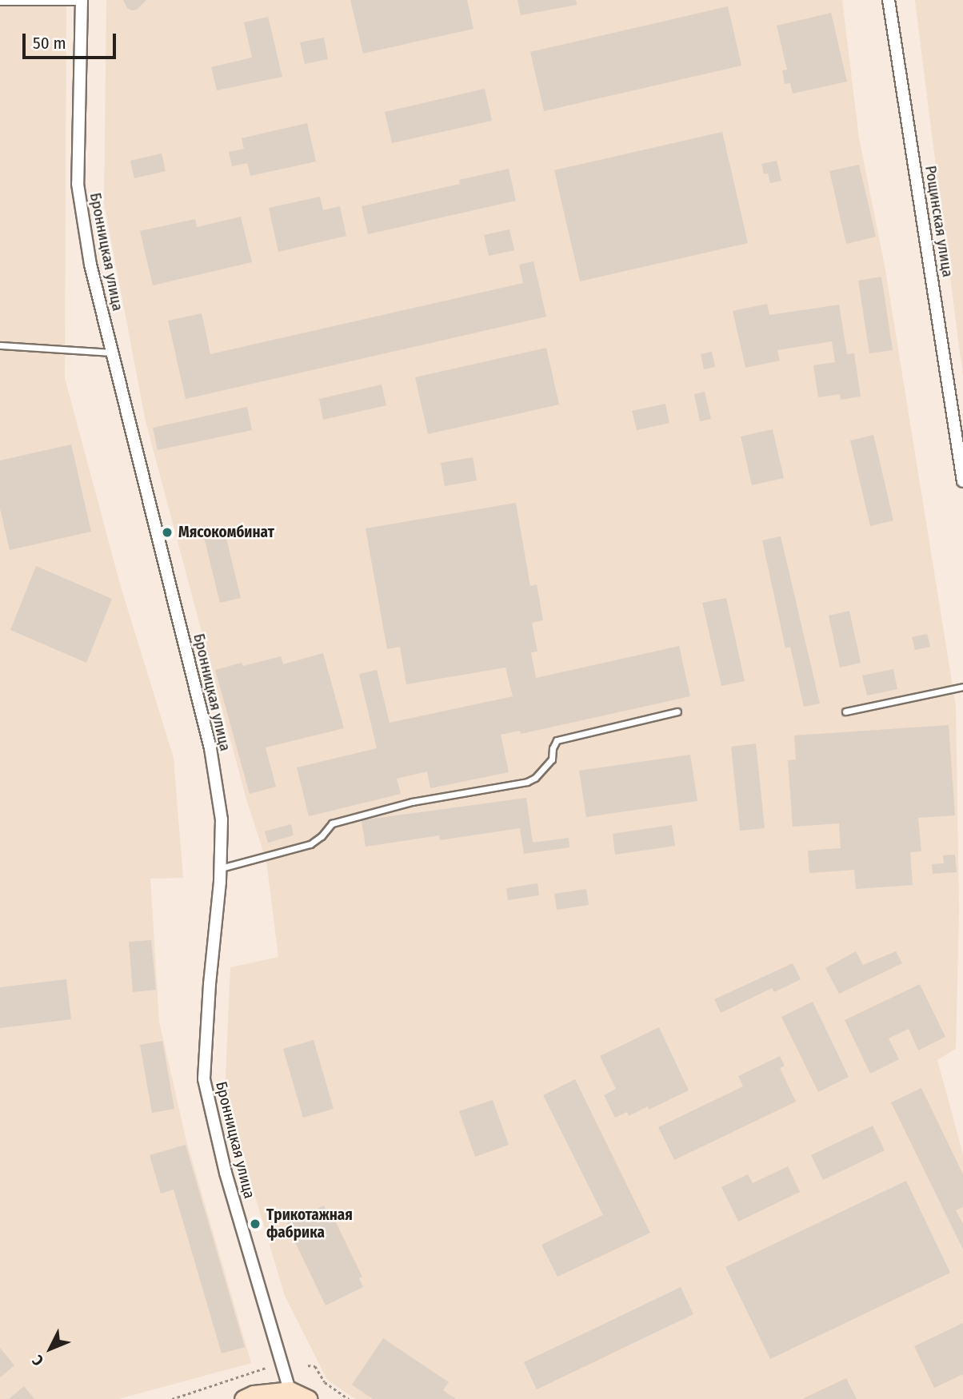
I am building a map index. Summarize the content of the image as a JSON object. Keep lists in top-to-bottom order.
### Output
{
  "streets": {
    "street": ["Рощинская улица", "Бронницкая улица"]
  },
  "places": ["Мясокомбинат", "Трикотажная фабрика"],
  "scale_bar": "50 m",
  "north": "bottom left"
}
